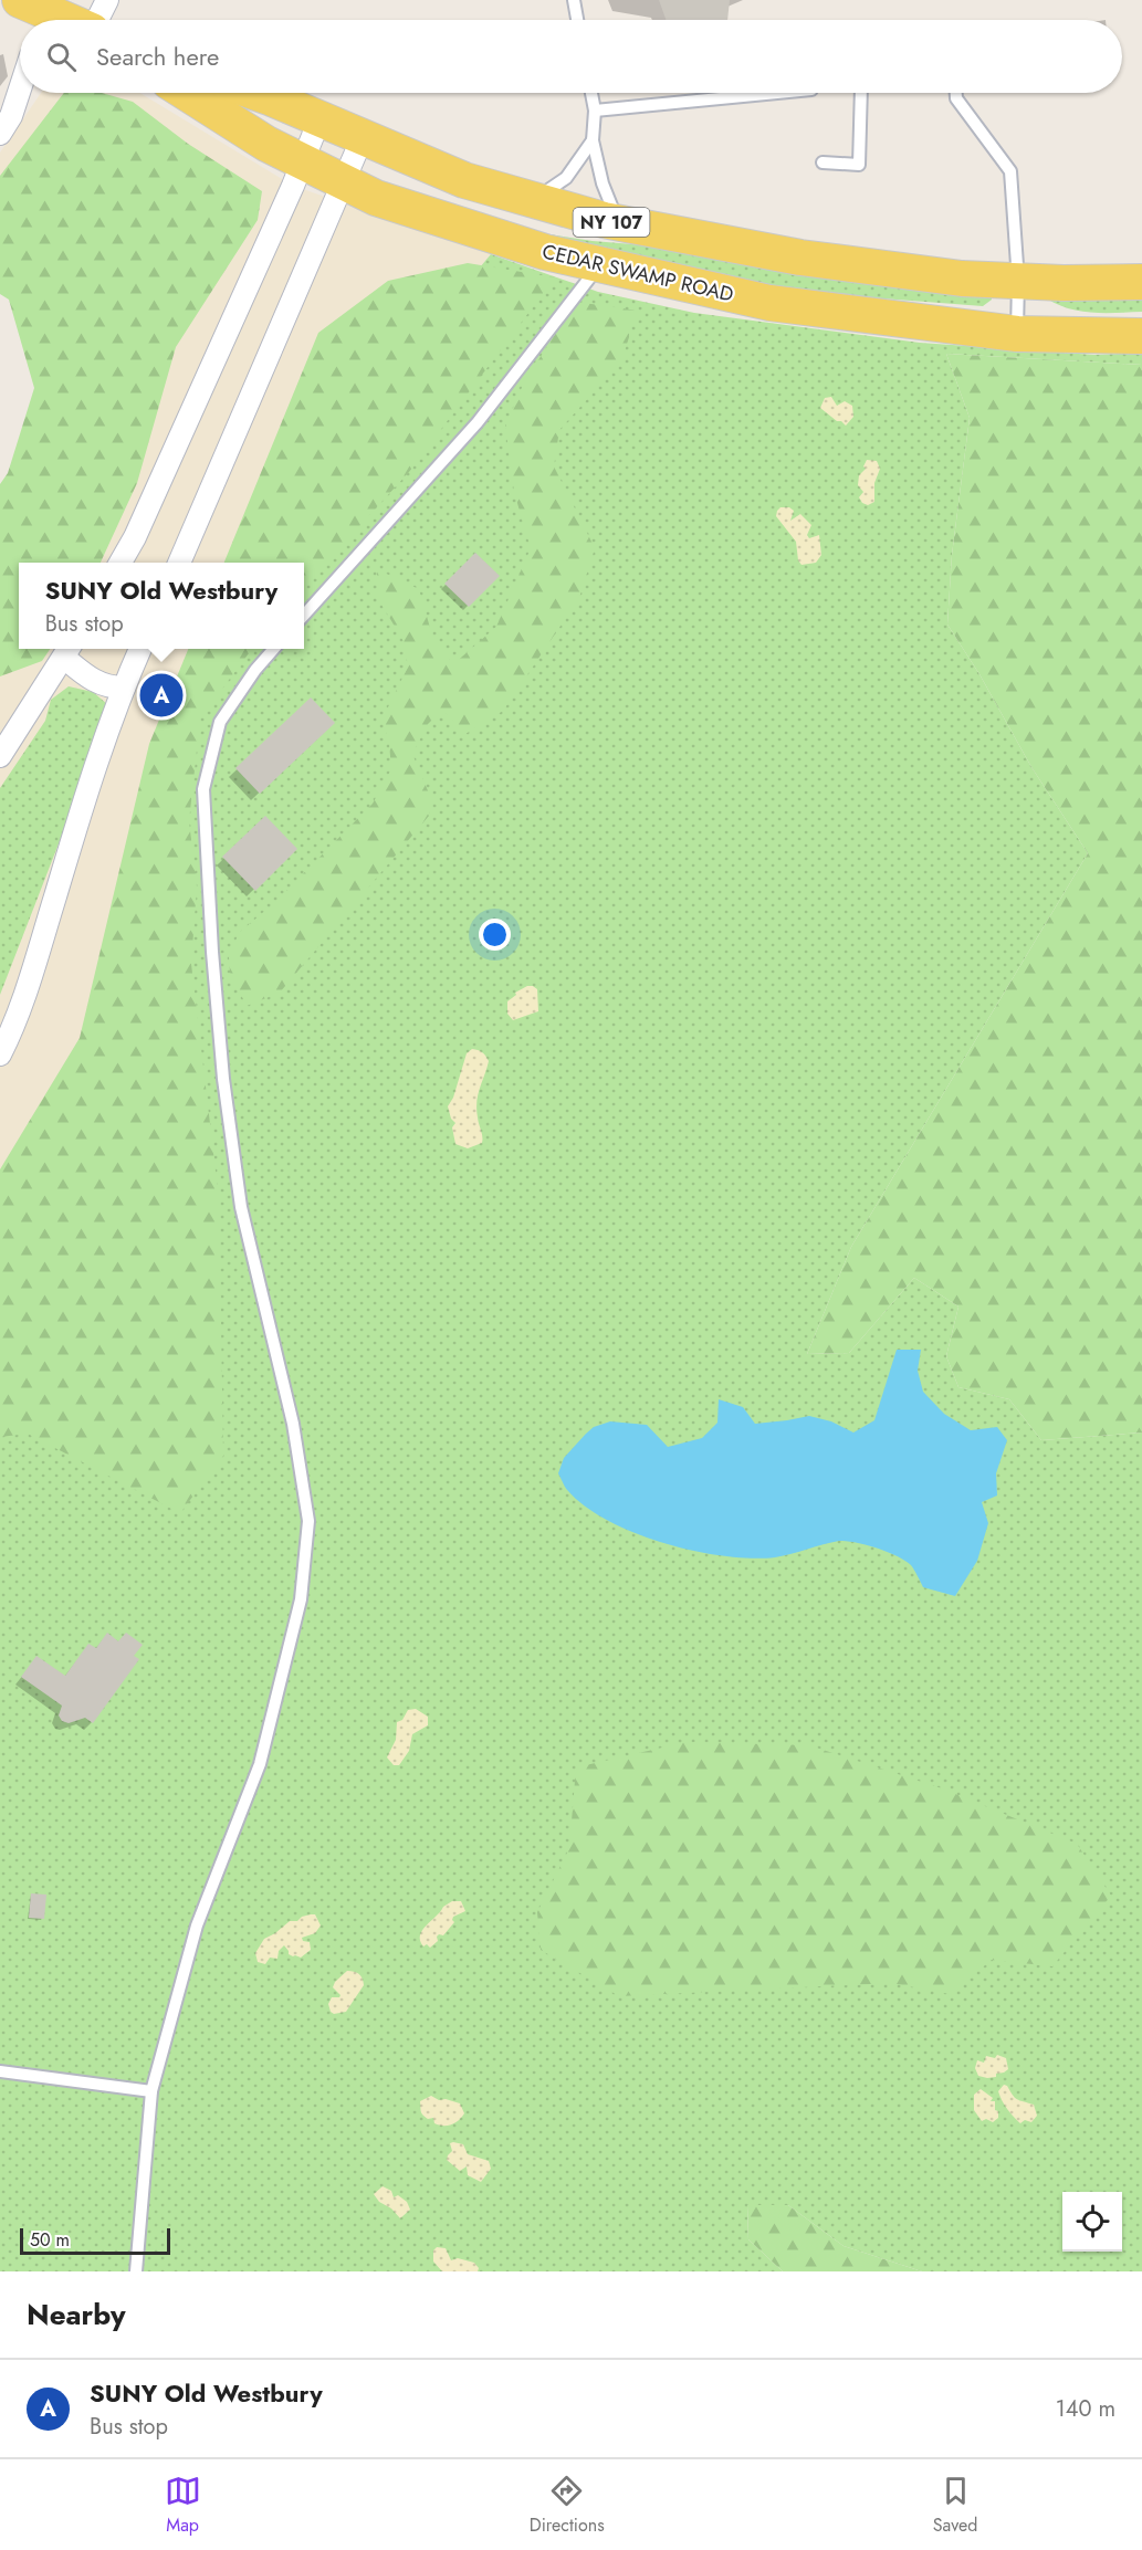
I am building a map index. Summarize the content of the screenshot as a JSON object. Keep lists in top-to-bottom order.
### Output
{
  "streets": {
    "main road": ["NY 107", "CEDAR SWAMP ROAD"]
  },
  "scale_bar": "50 m",
  "page": {
    "search": "Search here",
    "popup": ["SUNY Old Westbury", "Bus stop"],
    "pins": "A",
    "scale": "50 m",
    "heading": "Nearby",
    "list": [
      {
        "mark": "A",
        "name": "SUNY Old Westbury",
        "note": "Bus stop",
        "value": "140 m"
      }
    ],
    "nav": ["Map", "Directions", "Saved"]
  }
}
